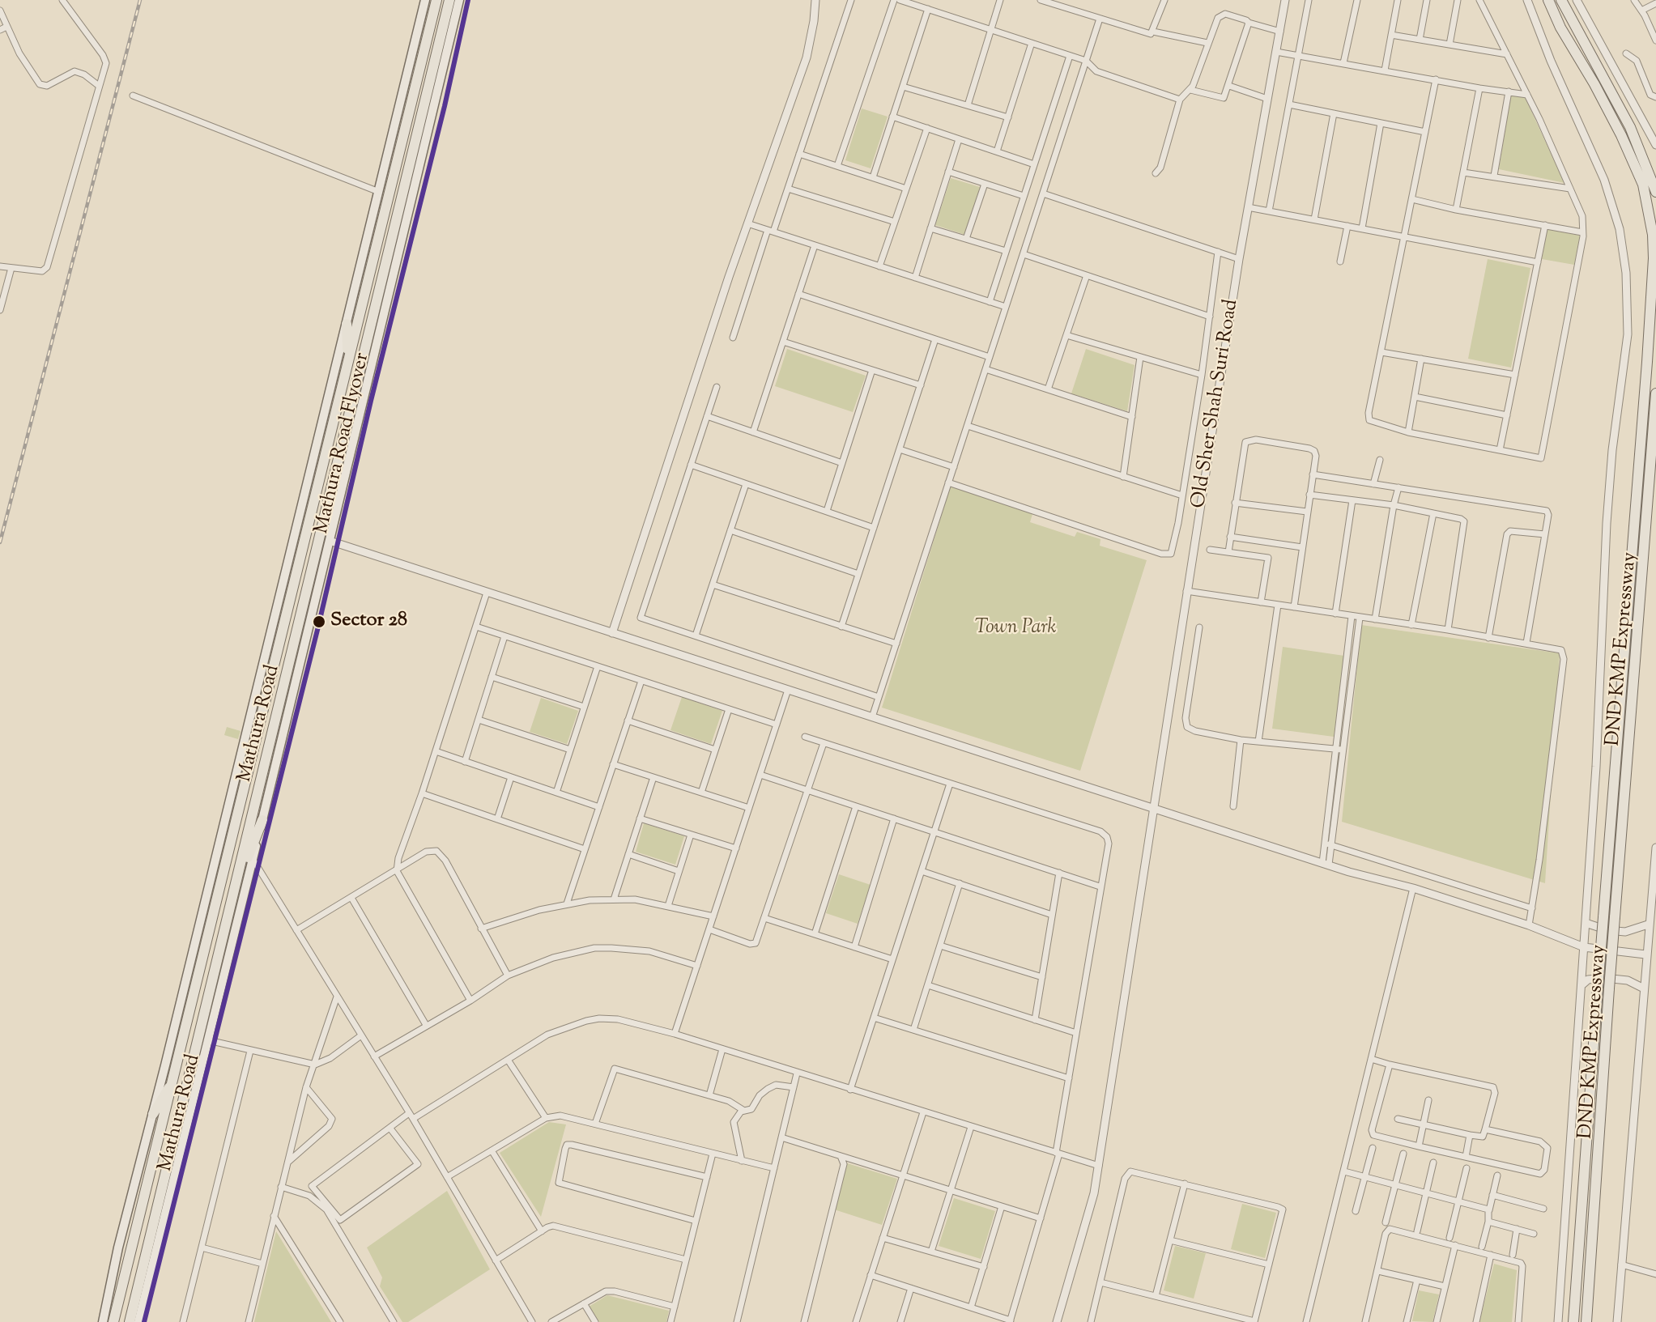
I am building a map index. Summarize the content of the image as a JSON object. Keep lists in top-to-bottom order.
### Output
{
  "streets": {
    "highway": ["Mathura Road Flyover", "DND KMP Expressway", "Mathura Road"],
    "street": ["Old Sher Shah Suri Road"]
  },
  "crossings": [
    ["Mathura Road Flyover", "Mathura Road"]
  ],
  "parks": ["Town Park"],
  "places": ["Sector 28"]
}
